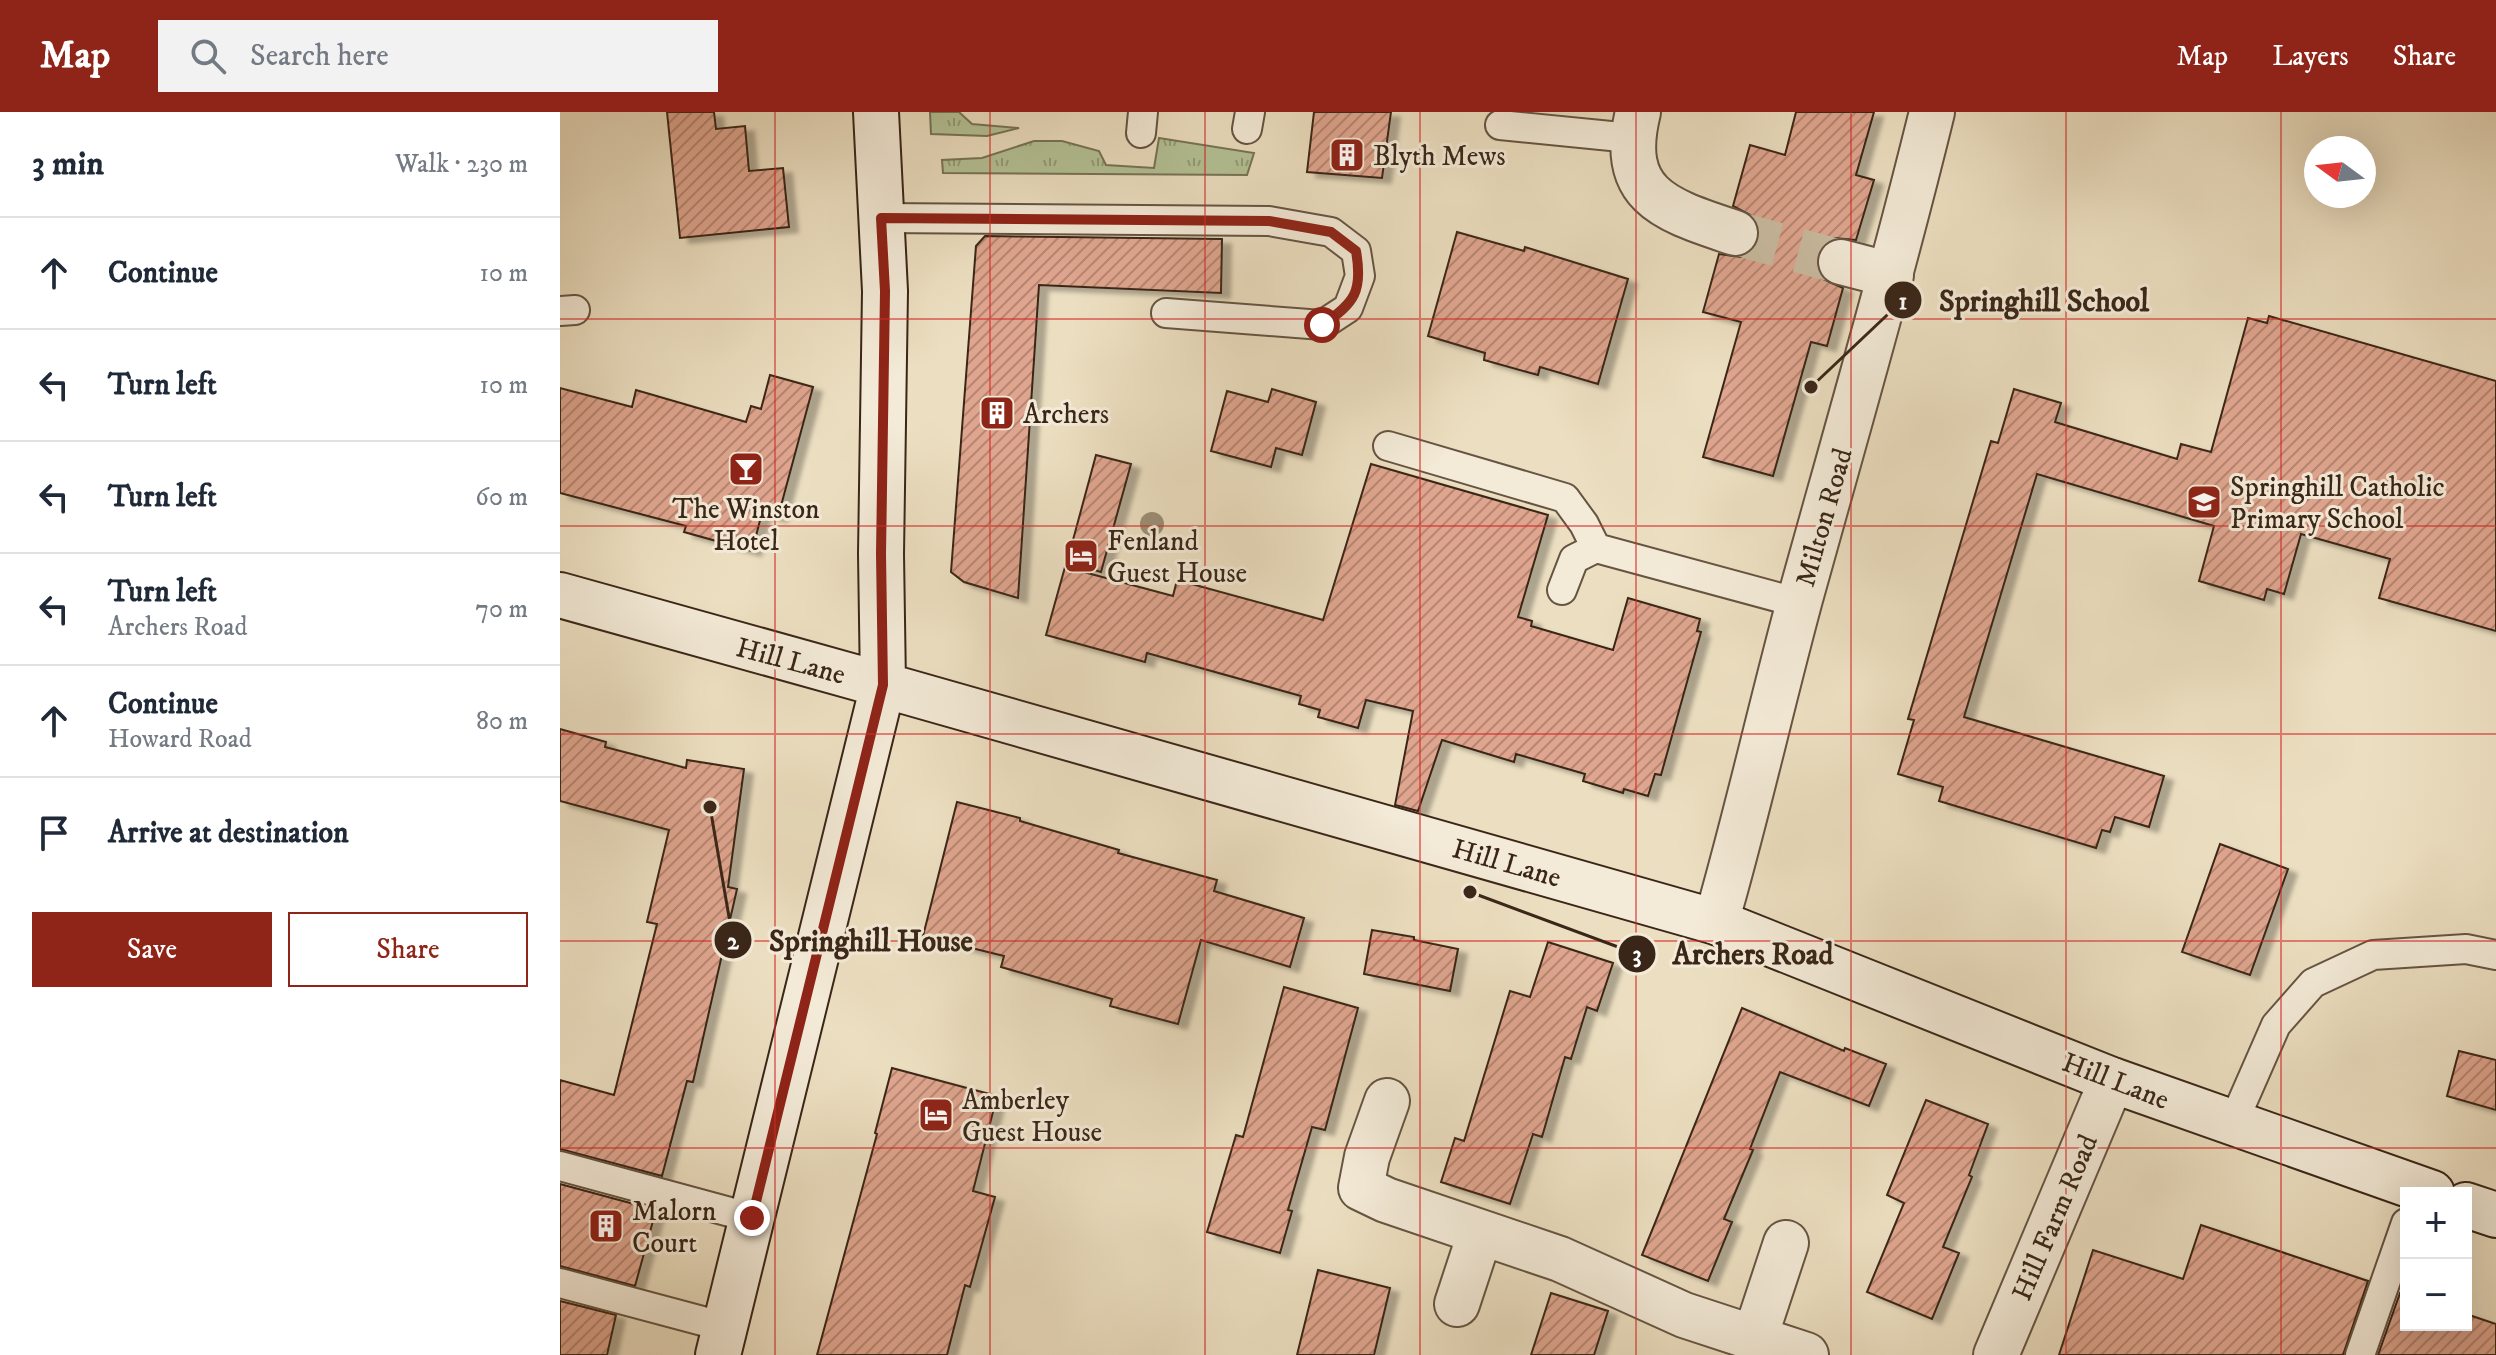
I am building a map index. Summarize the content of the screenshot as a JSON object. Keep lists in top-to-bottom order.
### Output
{
  "streets": {
    "street": ["Milton Road", "Hill Lane", "Hill Farm Road"]
  },
  "crossings": [
    ["Milton Road", "Hill Lane"],
    ["Hill Lane", "Hill Farm Road"]
  ],
  "places": {
    "building": ["Blyth Mews", "Archers", "Malorn Court"],
    "other": ["Springhill School", "Springhill House", "Archers Road"],
    "bar": ["The Winston Hotel"],
    "school or university": ["Springhill Catholic Primary School"],
    "hotel": ["Fenland Guest House", "Amberley Guest House"]
  },
  "north": "left",
  "page": {
    "header": "Map",
    "search": "Search here",
    "nav": ["Map", "Layers", "Share"],
    "heading": ["3 min", "Walk · 230 m"],
    "list": [
      ["Continue", "10 m"],
      ["Turn left", "10 m"],
      ["Turn left", "60 m"],
      ["Turn left", "Archers Road", "70 m"],
      ["Continue", "Howard Road", "80 m"],
      "Arrive at destination"
    ],
    "buttons": ["Save", "Share"],
    "map_buttons": ["+", "−"]
  }
}
